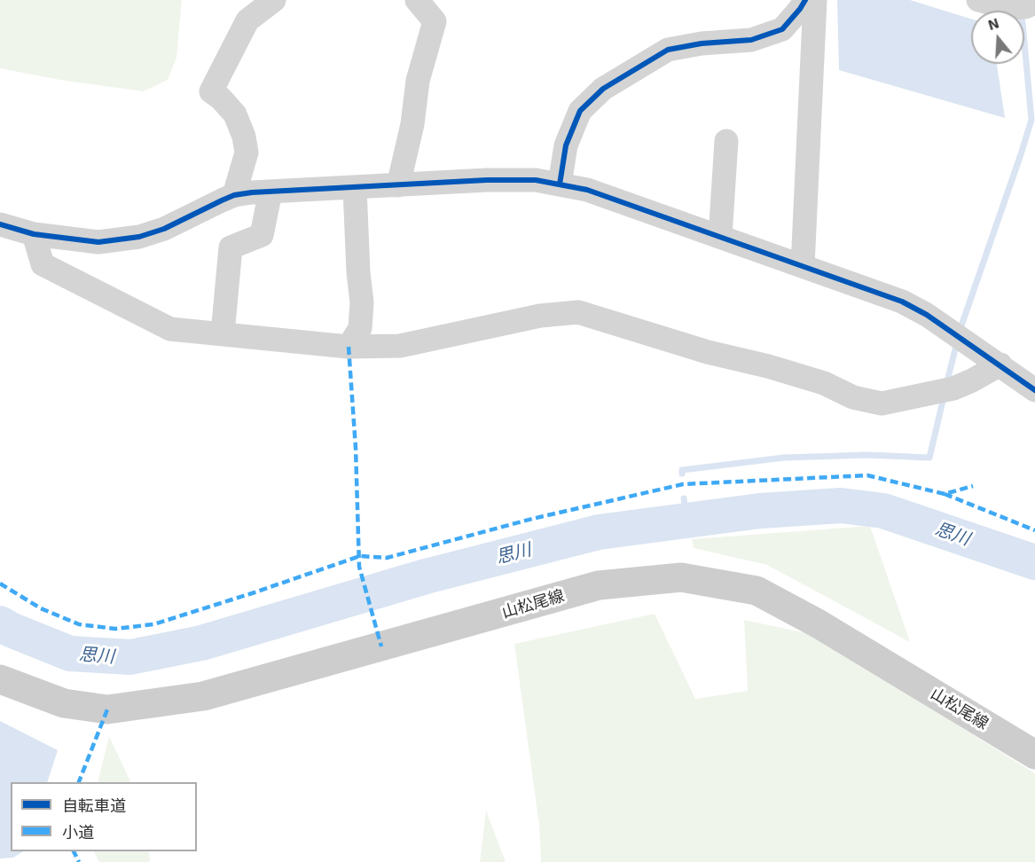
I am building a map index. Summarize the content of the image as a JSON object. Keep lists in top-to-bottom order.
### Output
{
  "streets": {
    "main road": ["山松尾線"]
  },
  "water": ["思川"],
  "legend": ["自転車道", "小道"],
  "north": "top"
}
